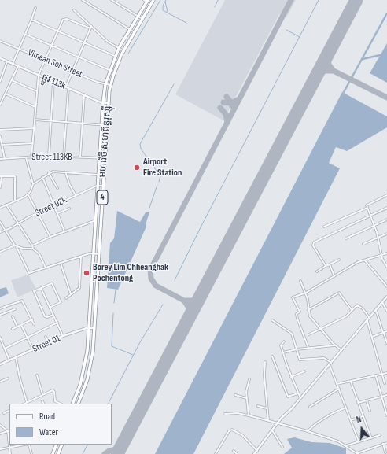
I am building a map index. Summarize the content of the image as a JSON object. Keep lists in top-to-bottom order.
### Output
{
  "streets": {
    "highway": ["មហាវិថី សហព័ន្ធរុស្ស៊ី", "4"],
    "street": [
      "Vimean Sob Street",
      "ផ្លូវ 113k",
      "Street 113KB",
      "Street 92K",
      "Street 01"
    ]
  },
  "crossings": [
    ["Vimean Sob Street", "មហាវិថី សហព័ន្ធរុស្ស៊ី"],
    ["ផ្លូវ 113k", "មហាវិថី សហព័ន្ធរុស្ស៊ី"],
    ["មហាវិថី សហព័ន្ធរុស្ស៊ី", "Street 113KB"],
    ["មហាវិថី សហព័ន្ធរុស្ស៊ី", "Street 92K"],
    ["មហាវិថី សហព័ន្ធរុស្ស៊ី", "Street 01"]
  ],
  "places": ["Airport Fire Station", "Borey Lim Chheanghak Pochentong"],
  "legend": ["Road", "Water"],
  "north": "top"
}
